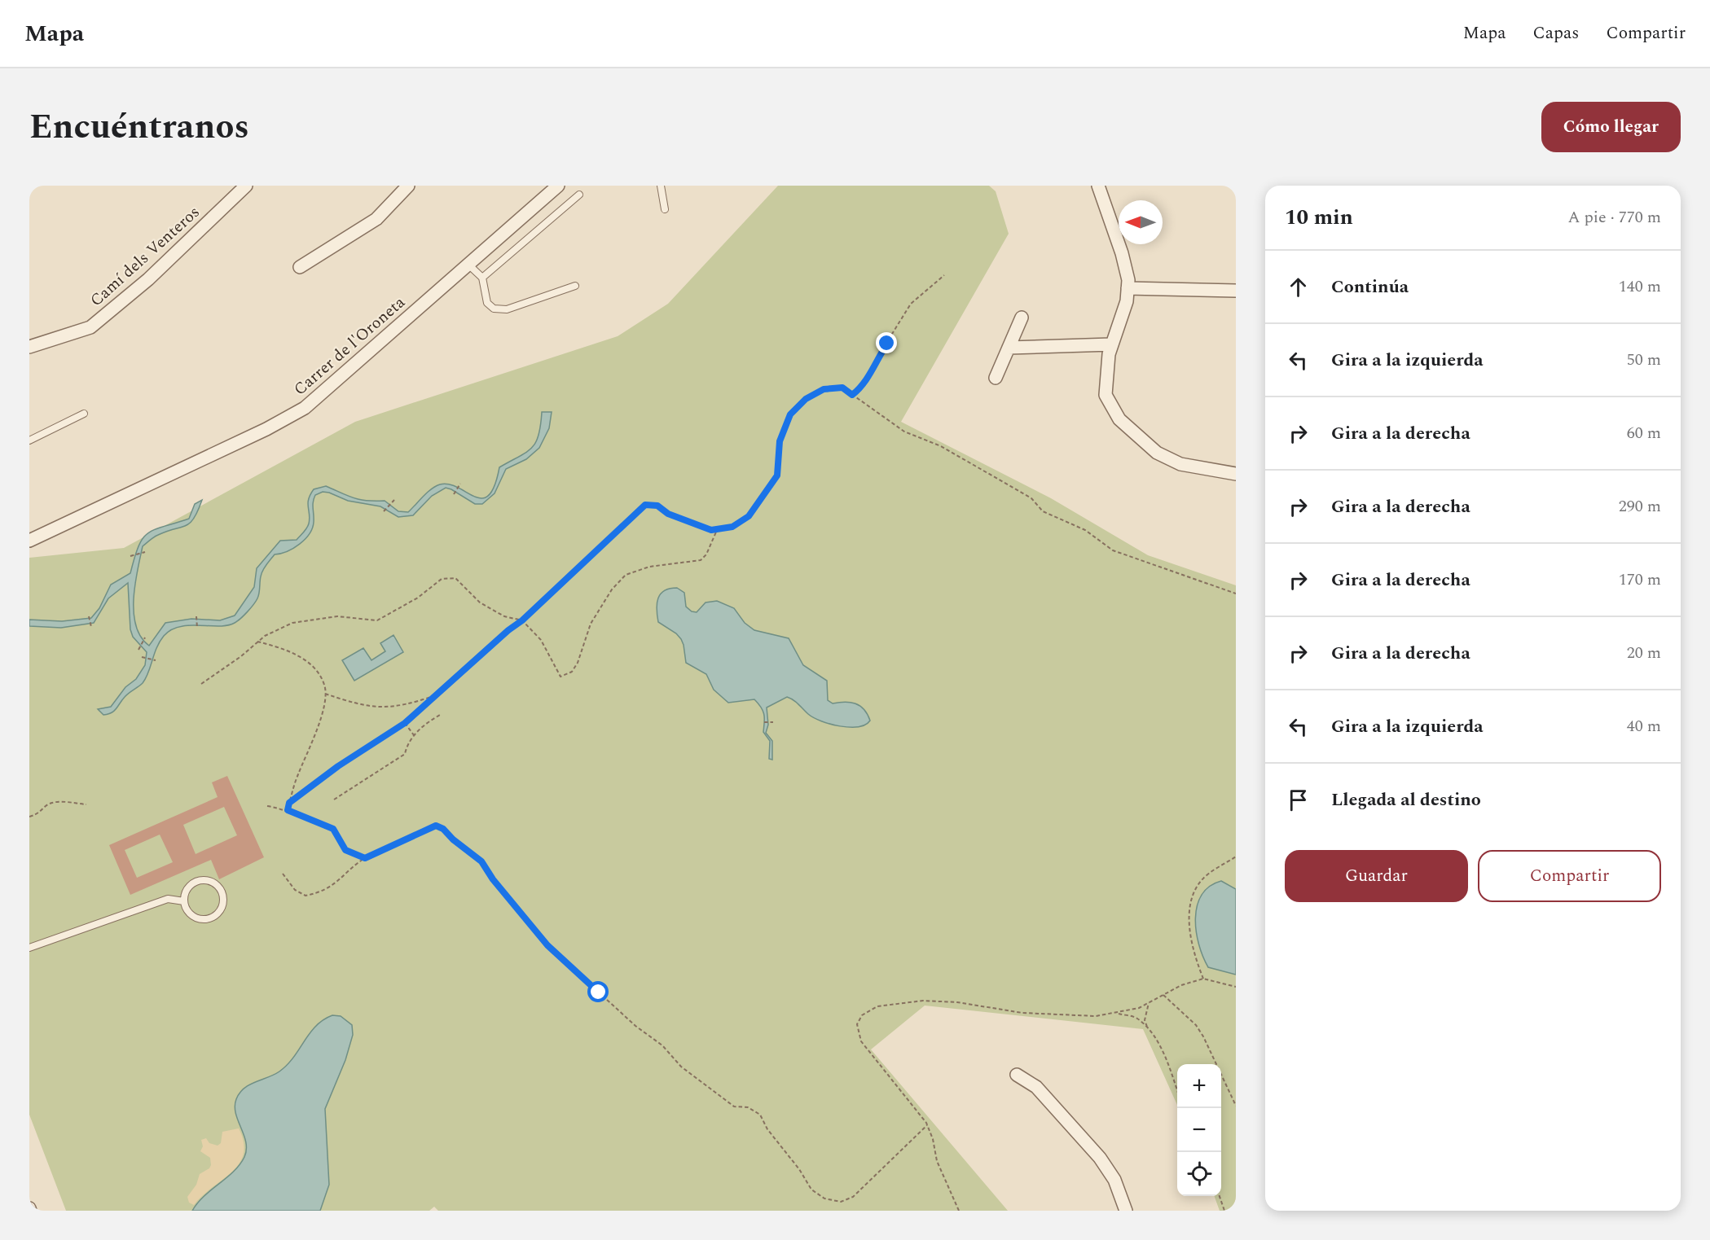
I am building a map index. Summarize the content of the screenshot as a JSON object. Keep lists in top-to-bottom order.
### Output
{
  "streets": {
    "street": ["Camí dels Venteros", "Carrer de l'Oroneta"]
  },
  "north": "left",
  "page": {
    "header": "Mapa",
    "nav": ["Mapa", "Capas", "Compartir"],
    "title": "Encuéntranos",
    "buttons": [
      "Cómo llegar",
      ["Guardar", "Compartir"]
    ],
    "heading": ["10 min", "A pie · 770 m"],
    "list": [
      ["Continúa", "140 m"],
      ["Gira a la izquierda", "50 m"],
      ["Gira a la derecha", "60 m"],
      ["Gira a la derecha", "290 m"],
      ["Gira a la derecha", "170 m"],
      ["Gira a la derecha", "20 m"],
      ["Gira a la izquierda", "40 m"],
      "Llegada al destino"
    ],
    "map_buttons": ["+", "−"]
  }
}
